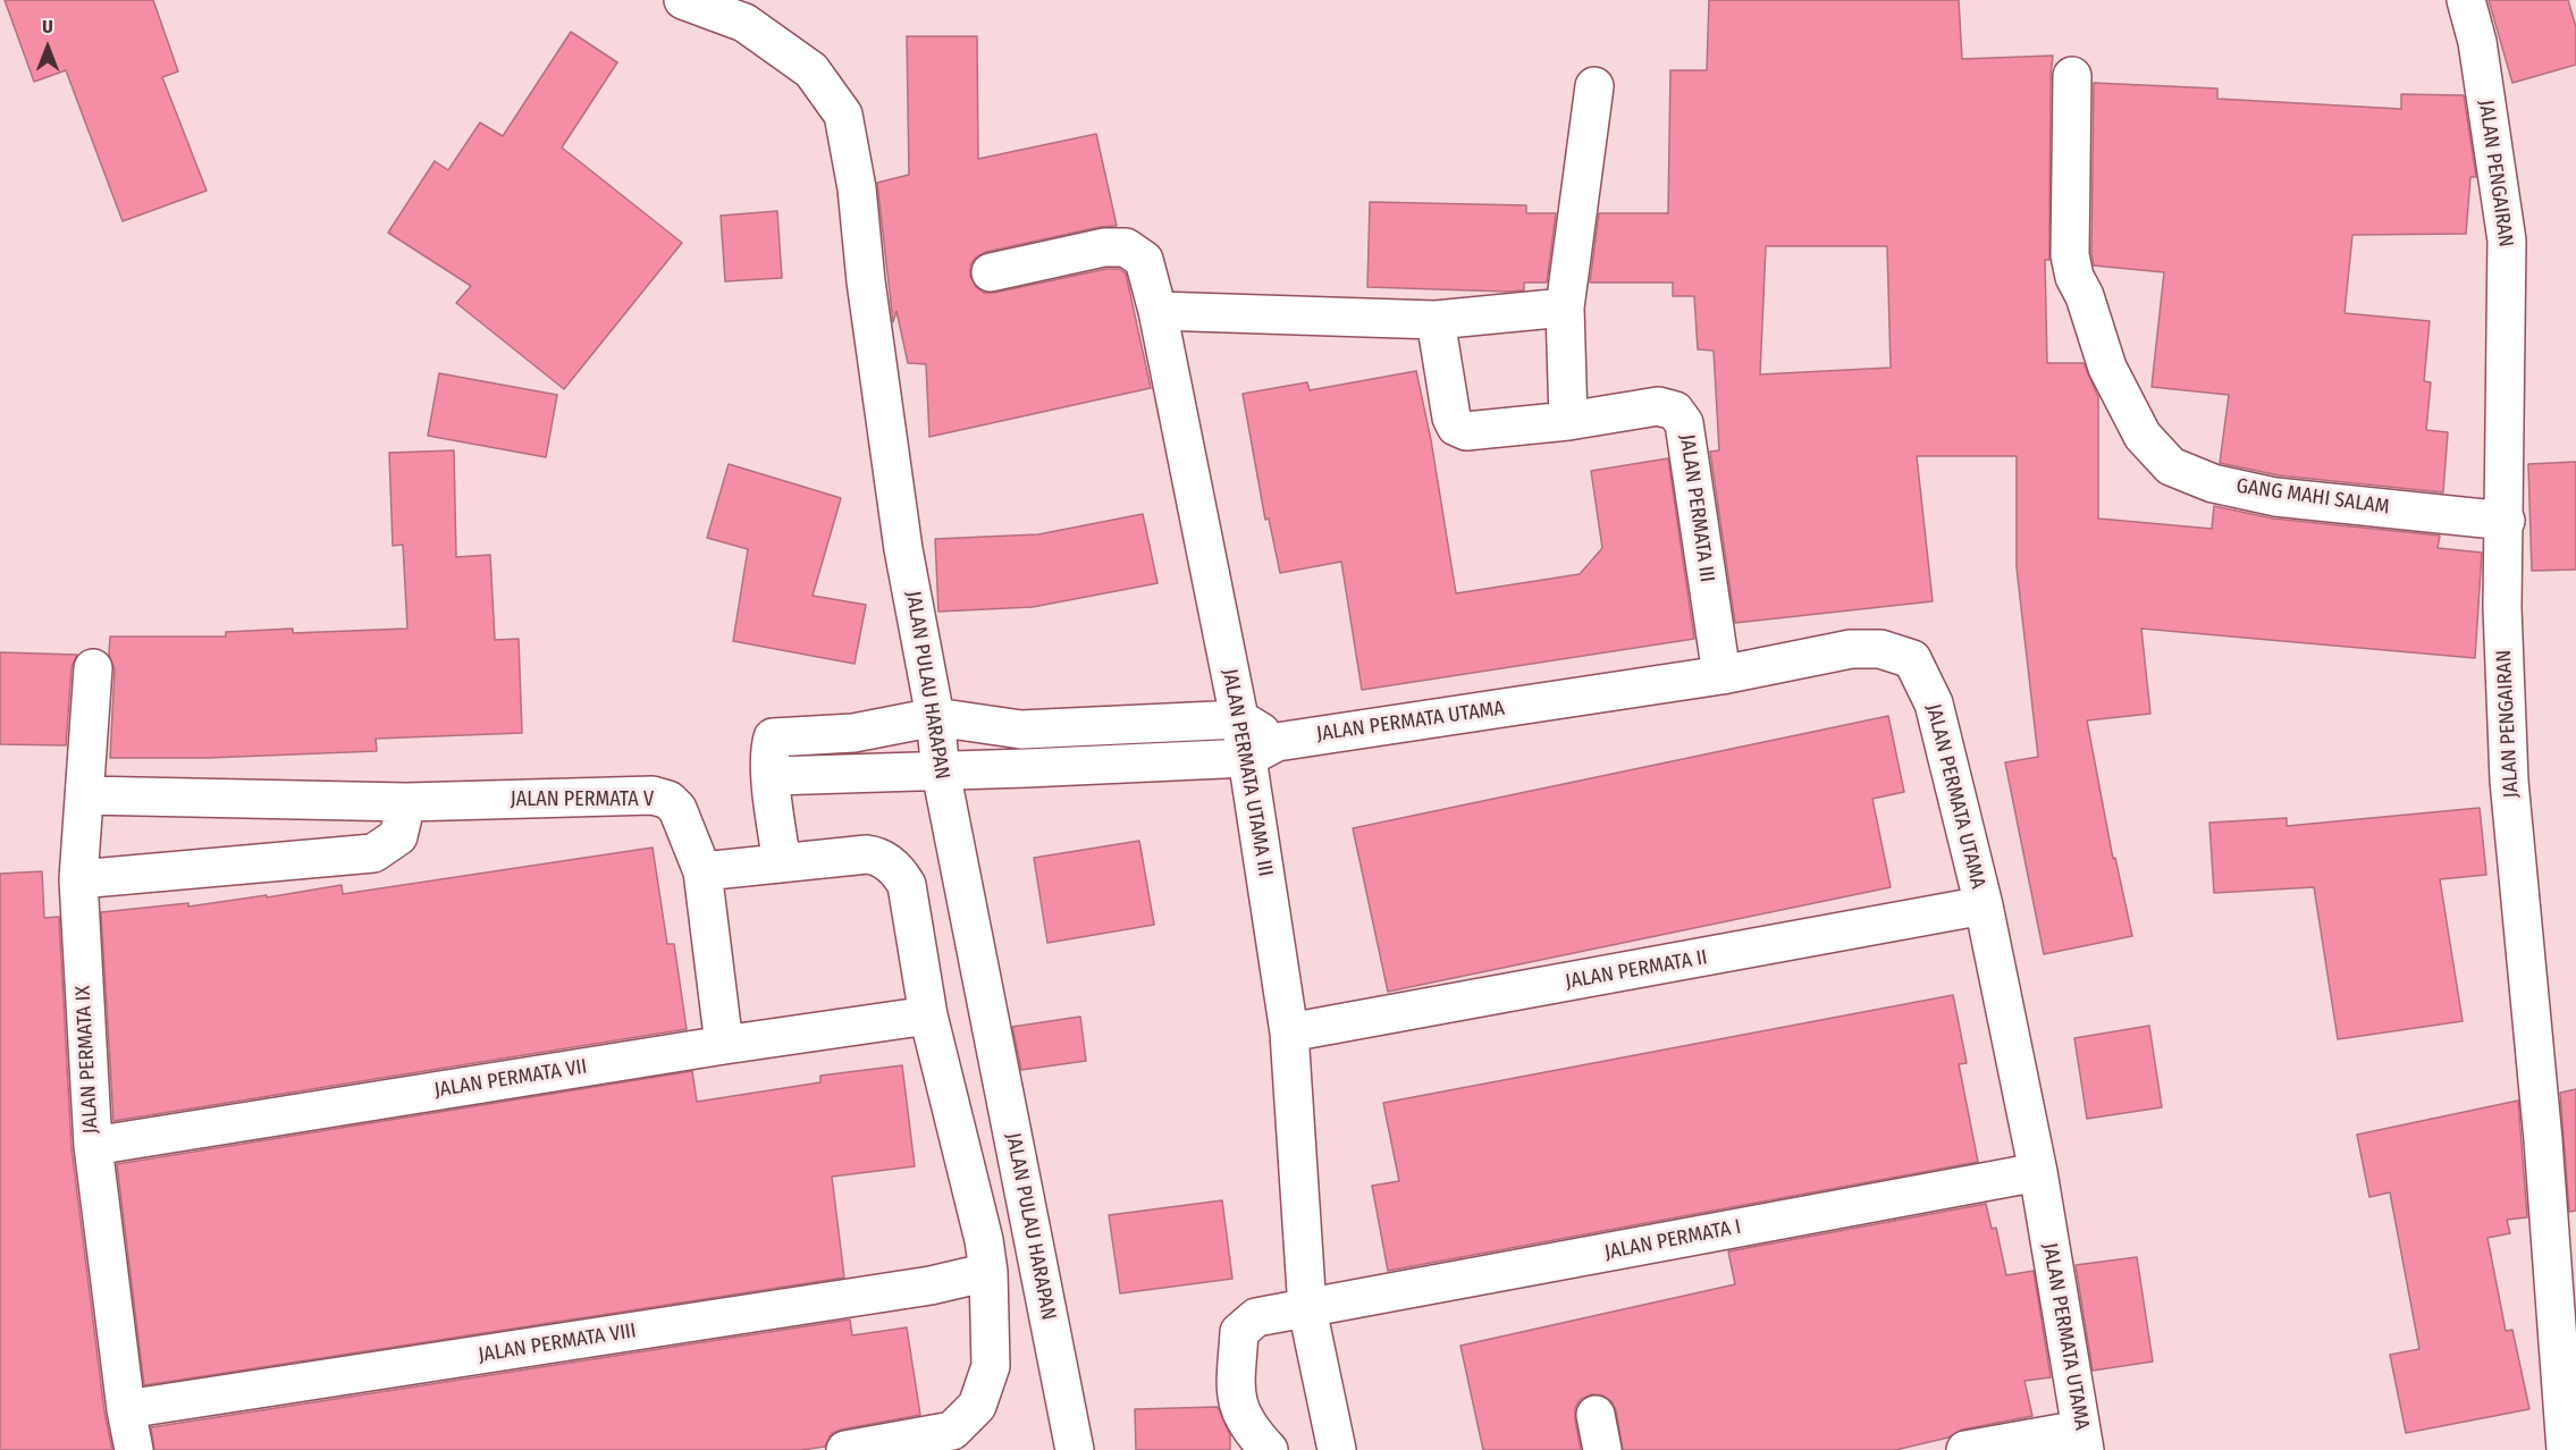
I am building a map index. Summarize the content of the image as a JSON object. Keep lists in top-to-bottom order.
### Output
{
  "streets": {
    "street": [
      "JALAN PENGAIRAN",
      "GANG MAHI SALAM",
      "JALAN PERMATA III",
      "JALAN PULAU HARAPAN",
      "JALAN PERMATA UTAMA",
      "JALAN PERMATA UTAMA III",
      "JALAN PERMATA V",
      "JALAN PERMATA II",
      "JALAN PERMATA IX",
      "JALAN PERMATA VII",
      "JALAN PERMATA I",
      "JALAN PERMATA VIII"
    ]
  },
  "crossings": [
    ["JALAN PENGAIRAN", "GANG MAHI SALAM"],
    ["JALAN PERMATA III", "JALAN PERMATA UTAMA"],
    ["JALAN PULAU HARAPAN", "JALAN PERMATA UTAMA"],
    ["JALAN PERMATA UTAMA", "JALAN PERMATA UTAMA III"],
    ["JALAN PERMATA UTAMA", "JALAN PERMATA II"],
    ["JALAN PERMATA UTAMA", "JALAN PERMATA I"],
    ["JALAN PERMATA UTAMA III", "JALAN PERMATA II"],
    ["JALAN PERMATA UTAMA III", "JALAN PERMATA I"],
    ["JALAN PERMATA V", "JALAN PERMATA IX"],
    ["JALAN PERMATA V", "JALAN PERMATA VII"],
    ["JALAN PERMATA IX", "JALAN PERMATA VII"],
    ["JALAN PERMATA IX", "JALAN PERMATA VIII"]
  ],
  "north": "top"
}
